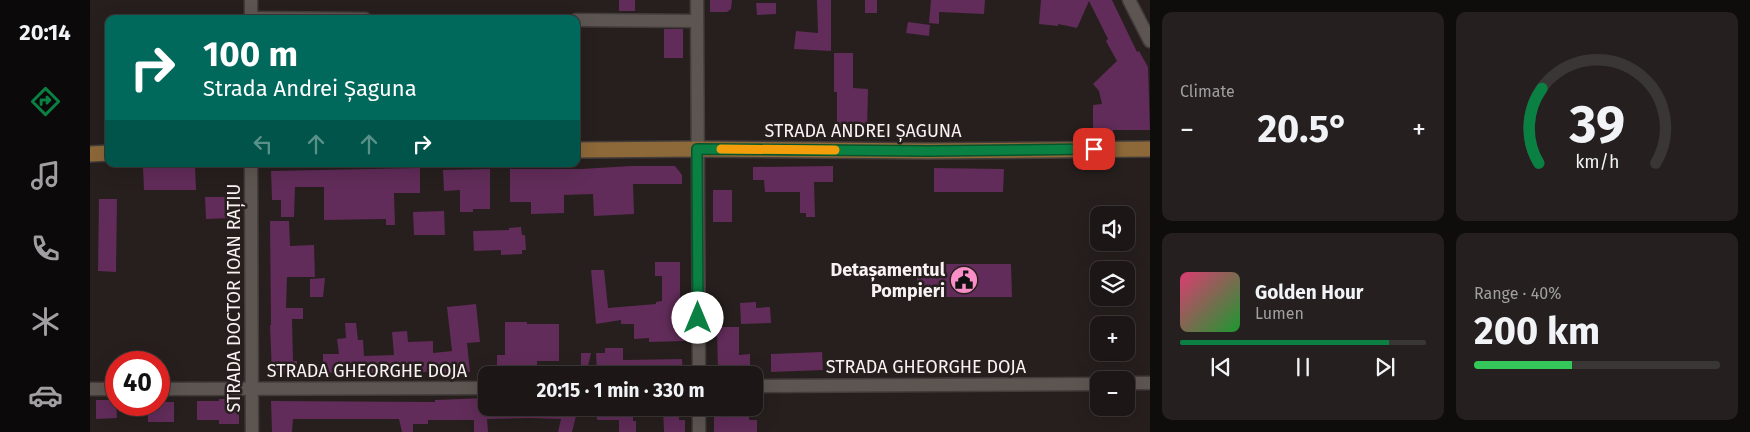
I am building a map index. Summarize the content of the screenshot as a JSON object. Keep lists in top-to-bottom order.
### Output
{
  "streets": {
    "main road": ["STRADA ANDREI ȘAGUNA"],
    "street": ["STRADA DOCTOR IOAN RAȚIU", "STRADA GHEORGHE DOJA"]
  },
  "crossings": [
    ["STRADA DOCTOR IOAN RAȚIU", "STRADA GHEORGHE DOJA"]
  ],
  "places": {
    "public building": ["Detașamentul Pompieri"]
  },
  "page": {
    "tabs": "20:14",
    "tile": [
      "Climate",
      ["Range · 40%", "200 km"]
    ],
    "turn": ["100 m", "Strada Andrei Șaguna"],
    "heat": ["−", "20.5°", "+"],
    "map_buttons": ["+", "−"],
    "song": ["Golden Hour", "Lumen"],
    "limit": "40",
    "trip": "20:15 · 1 min · 330 m",
    "gauge": ["39", "km/h"]
  }
}
